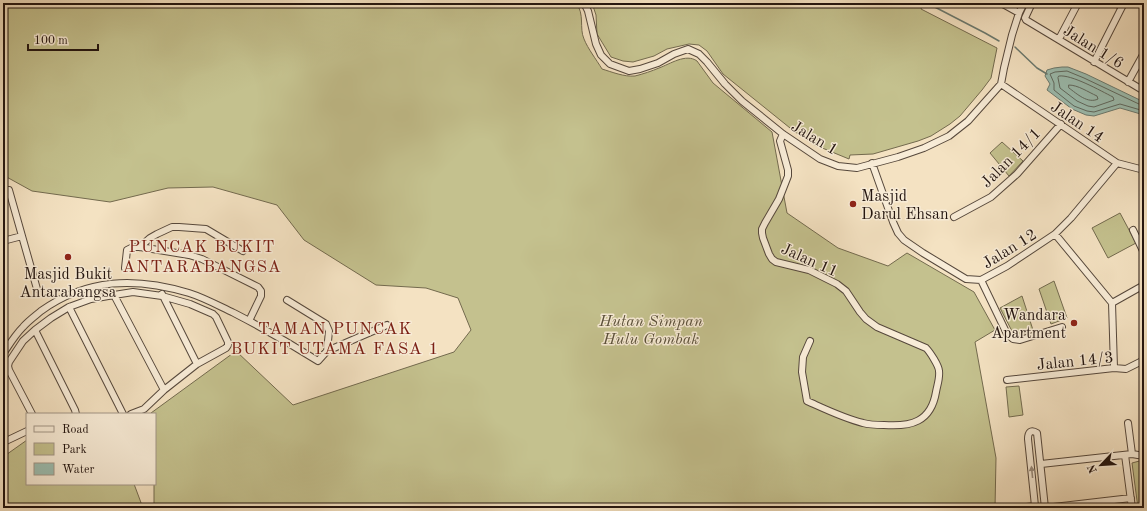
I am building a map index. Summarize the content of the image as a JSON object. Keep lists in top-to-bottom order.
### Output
{
  "streets": {
    "street": [
      "Jalan 1/6",
      "Jalan 14",
      "Jalan 1",
      "Jalan 14/1",
      "Jalan 12",
      "Jalan 11",
      "Jalan 14/3"
    ]
  },
  "crossings": [
    ["Jalan 14", "Jalan 1"],
    ["Jalan 14", "Jalan 14/1"],
    ["Jalan 14", "Jalan 12"],
    ["Jalan 1", "Jalan 12"],
    ["Jalan 1", "Jalan 11"]
  ],
  "districts": ["PUNCAK BUKIT ANTARABANGSA", "TAMAN PUNCAK BUKIT UTAMA FASA 1"],
  "parks": ["Hutan Simpan Hulu Gombak"],
  "places": ["Masjid Darul Ehsan", "Masjid Bukit Antarabangsa", "Wandara Apartment"],
  "legend": ["Road", "Park", "Water"],
  "scale_bar": "100 m",
  "north": "bottom left"
}
